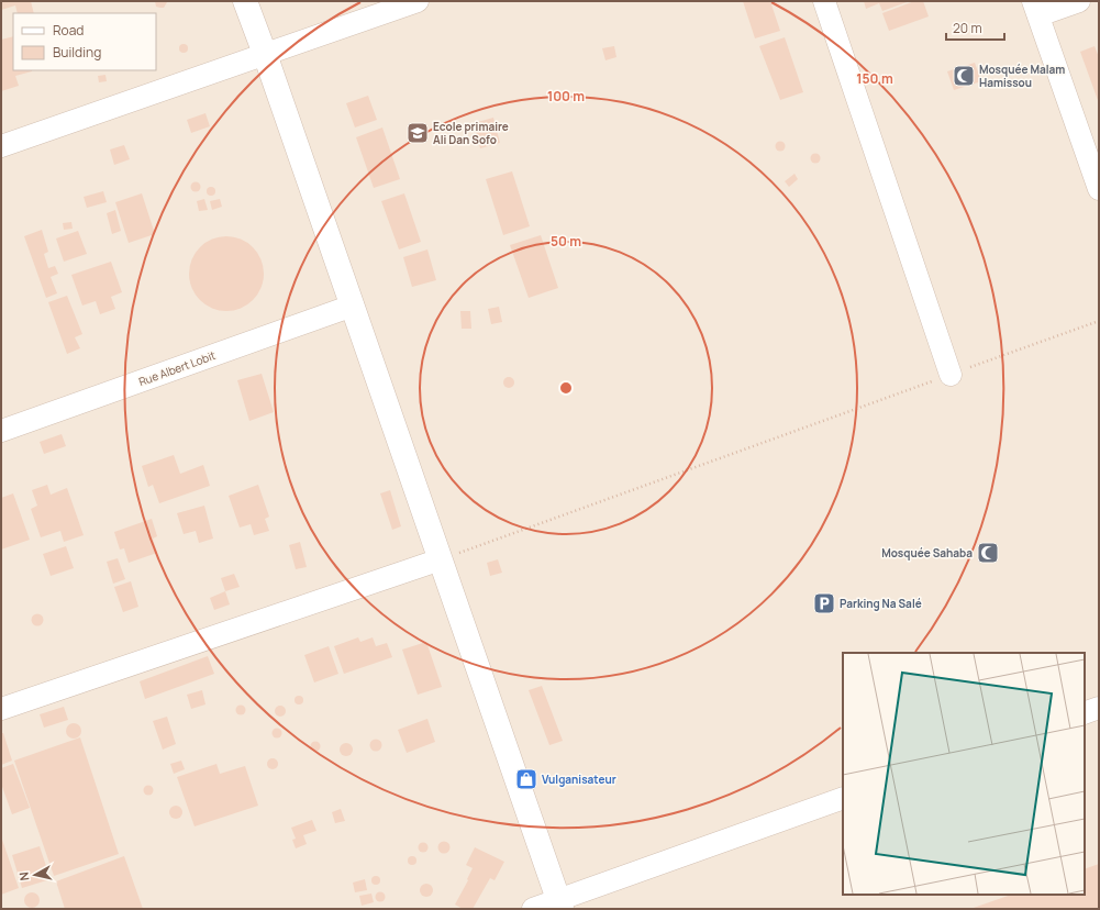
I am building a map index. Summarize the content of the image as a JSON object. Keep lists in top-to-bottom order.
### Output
{
  "streets": {
    "street": ["Rue Albert Lobit"]
  },
  "places": {
    "mosque": ["Mosquée Malam Hamissou", "Mosquée Sahaba"],
    "school or university": ["Ecole primaire Ali Dan Sofo"],
    "parking": ["Parking Na Salé"],
    "shop": ["Vulganisateur"]
  },
  "legend": ["Road", "Building"],
  "scale_bar": "20 m",
  "north": "left",
  "rings": ["150 m", "100 m", "50 m"]
}
